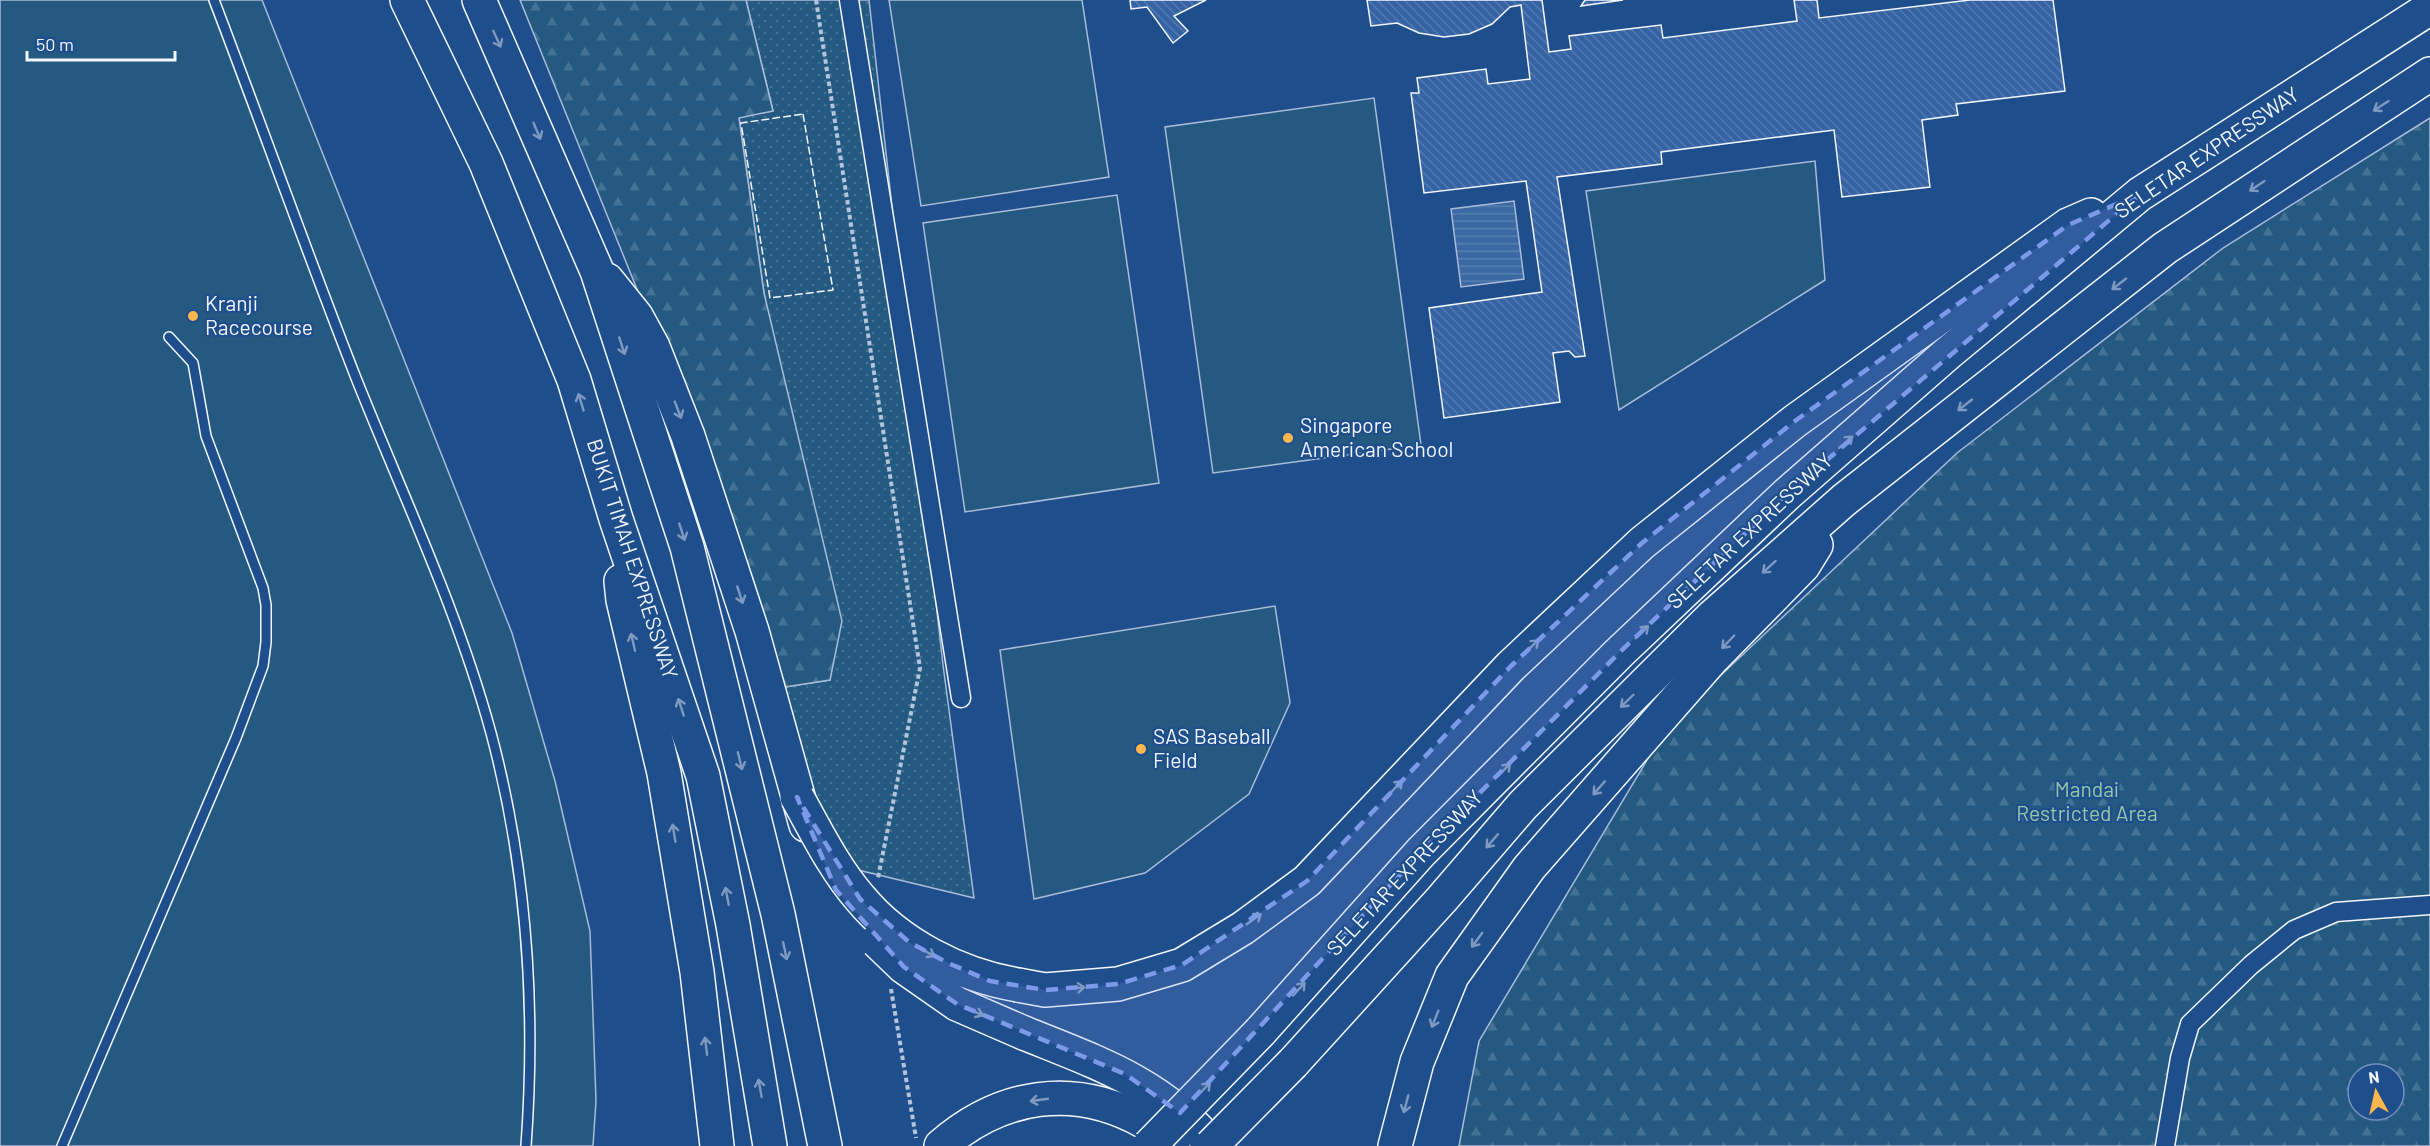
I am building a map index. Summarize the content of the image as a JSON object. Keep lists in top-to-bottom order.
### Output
{
  "streets": {
    "highway": ["SELETAR EXPRESSWAY", "BUKIT TIMAH EXPRESSWAY"]
  },
  "parks": ["Mandai Restricted Area"],
  "places": ["Kranji Racecourse", "Singapore American School", "SAS Baseball Field"],
  "scale_bar": "50 m",
  "north": "top"
}
